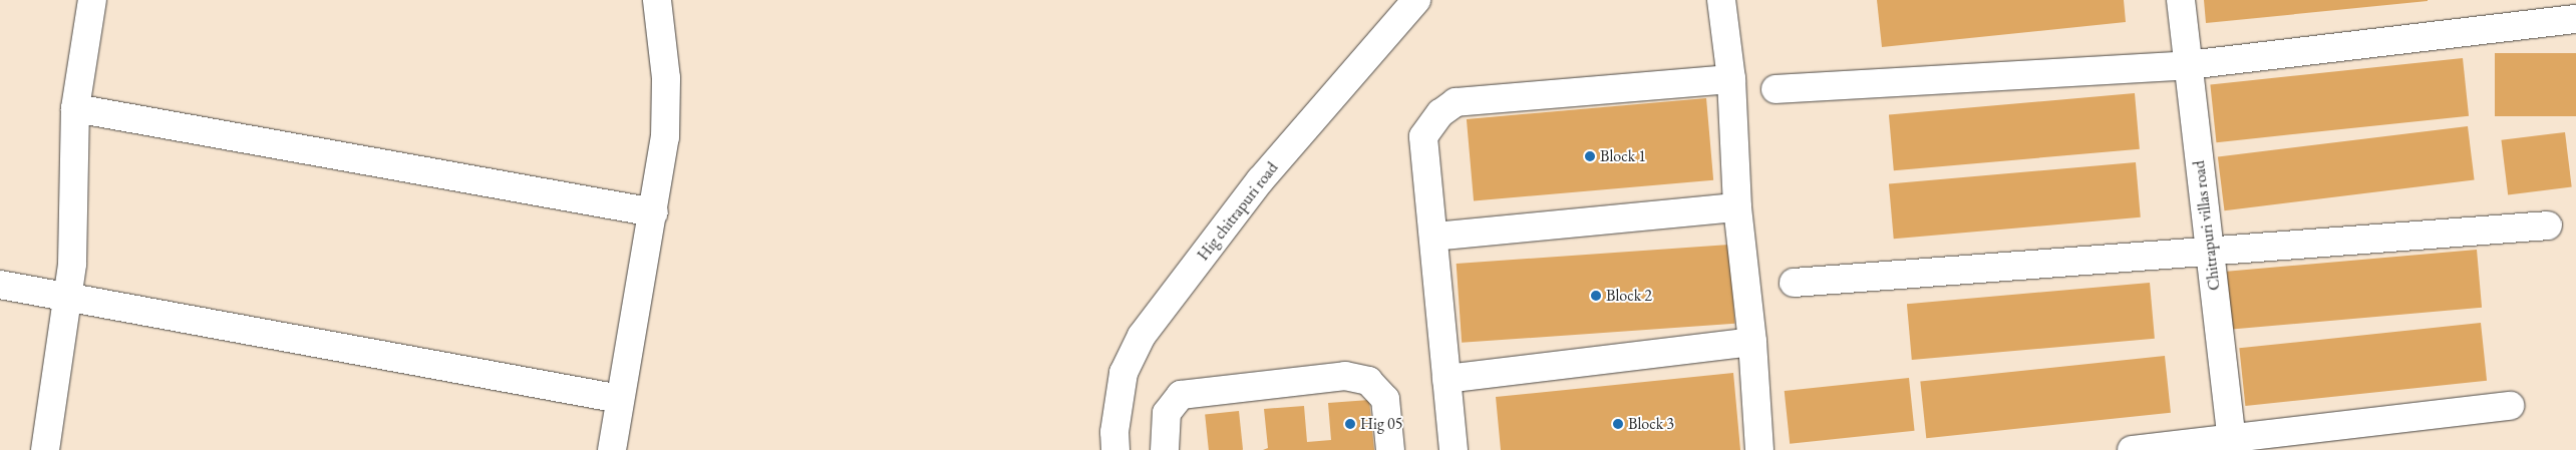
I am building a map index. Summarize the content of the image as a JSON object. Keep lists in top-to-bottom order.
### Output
{
  "streets": {
    "street": ["Hig chitrapuri road", "Chitrapuri villas road"]
  },
  "places": [
    "Block 1",
    "Block 2",
    "Hig 05",
    "Block 3"
  ]
}
